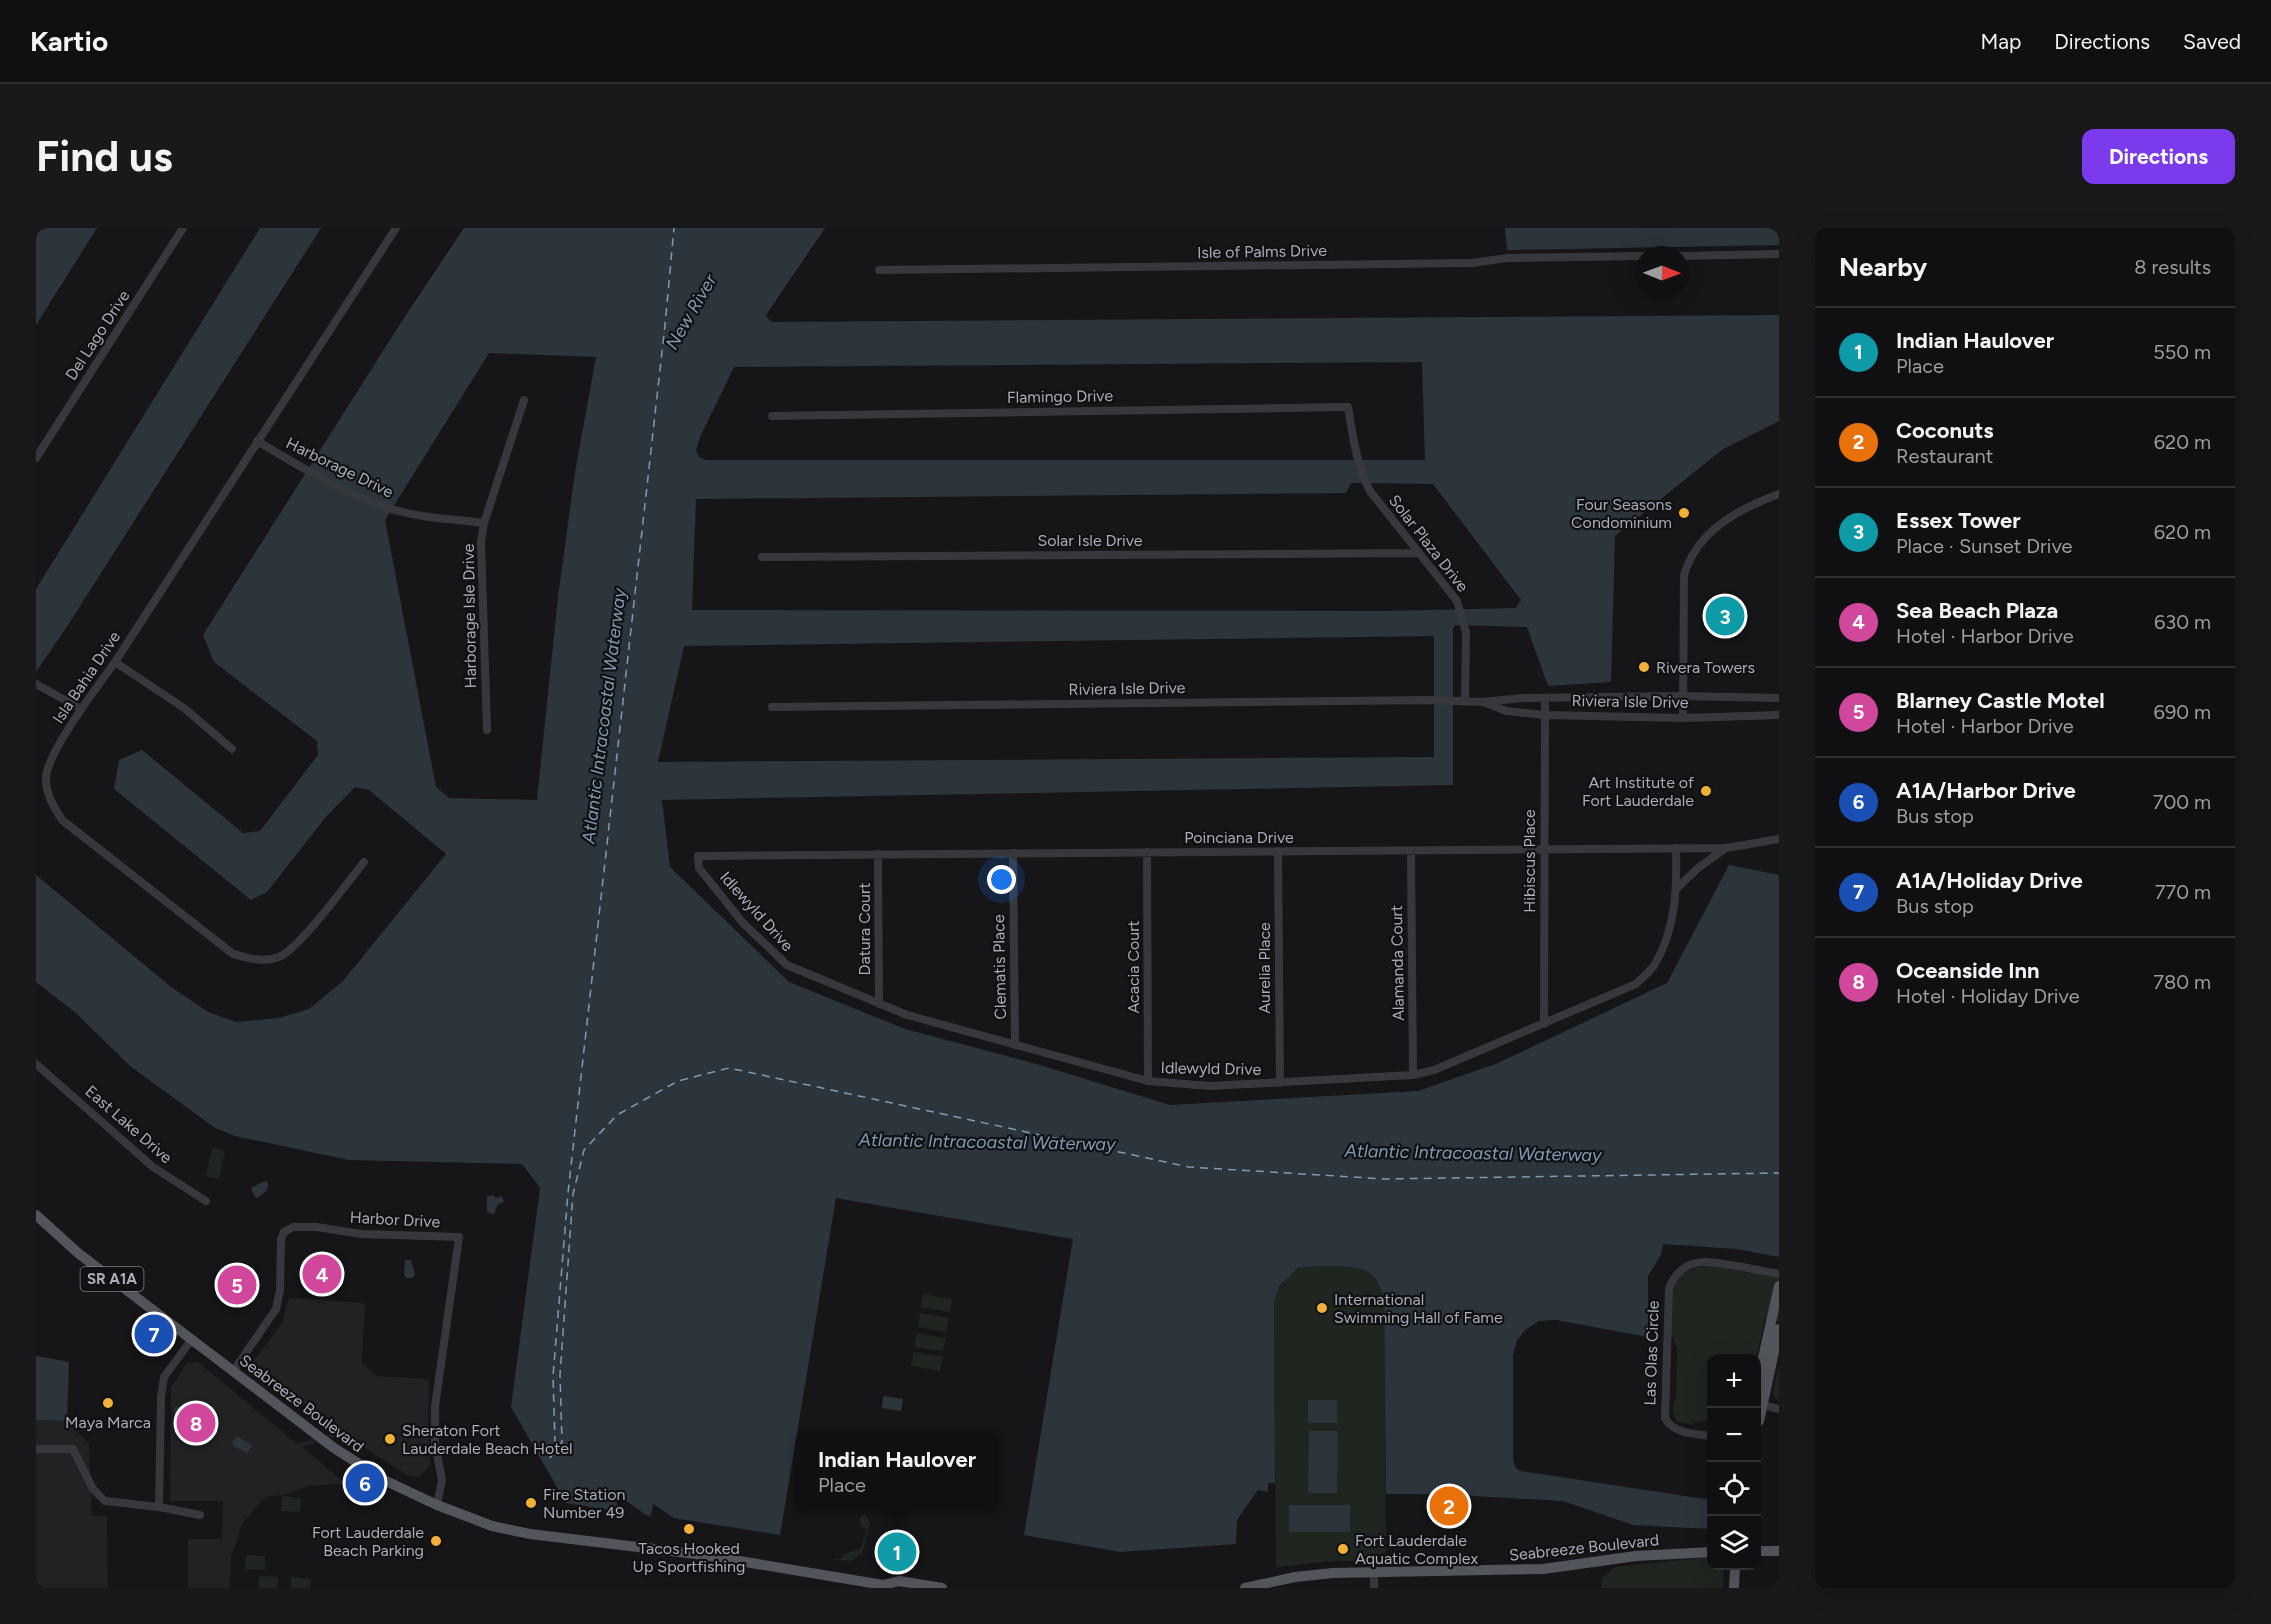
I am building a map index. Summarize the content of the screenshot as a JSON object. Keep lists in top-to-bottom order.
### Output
{
  "streets": {
    "main road": ["SR A1A", "Seabreeze Boulevard"],
    "street": [
      "Isle of Palms Drive",
      "Del Lago Drive",
      "Flamingo Drive",
      "Harborage Drive",
      "Solar Isle Drive",
      "Solar Plaza Drive",
      "Harborage Isle Drive",
      "Isla Bahia Drive",
      "Riviera Isle Drive",
      "Poinciana Drive",
      "Hibiscus Place",
      "Idlewyld Drive",
      "Datura Court",
      "Alamanda Court",
      "Clematis Place",
      "Acacia Court",
      "Aurelia Place",
      "East Lake Drive",
      "Harbor Drive",
      "Las Olas Circle"
    ]
  },
  "crossings": [
    ["Flamingo Drive", "Solar Plaza Drive"],
    ["Harborage Drive", "Harborage Isle Drive"],
    ["Harborage Drive", "Isla Bahia Drive"],
    ["Solar Isle Drive", "Solar Plaza Drive"],
    ["Solar Plaza Drive", "Riviera Isle Drive"],
    ["Riviera Isle Drive", "Hibiscus Place"],
    ["Poinciana Drive", "Hibiscus Place"],
    ["Poinciana Drive", "Idlewyld Drive"],
    ["Poinciana Drive", "Datura Court"],
    ["Poinciana Drive", "Alamanda Court"],
    ["Poinciana Drive", "Clematis Place"],
    ["Poinciana Drive", "Acacia Court"],
    ["Poinciana Drive", "Aurelia Place"],
    ["Hibiscus Place", "Idlewyld Drive"],
    ["Idlewyld Drive", "Datura Court"],
    ["Idlewyld Drive", "Alamanda Court"],
    ["Idlewyld Drive", "Clematis Place"],
    ["Idlewyld Drive", "Acacia Court"],
    ["Idlewyld Drive", "Aurelia Place"],
    ["Harbor Drive", "Seabreeze Boulevard"]
  ],
  "water": ["New River", "Atlantic Intracoastal Waterway"],
  "places": [
    "Four Seasons Condominium",
    "Rivera Towers",
    "Art Institute of Fort Lauderdale",
    "International Swimming Hall of Fame",
    "Maya Marca",
    "Sheraton Fort Lauderdale Beach Hotel",
    "Fire Station Number 49",
    "Tacos Hooked Up Sportfishing",
    "Fort Lauderdale Beach Parking",
    "Fort Lauderdale Aquatic Complex"
  ],
  "north": "right",
  "page": {
    "header": "Kartio",
    "nav": ["Map", "Directions", "Saved"],
    "buttons": "Directions",
    "title": "Find us",
    "heading": ["Nearby", "8 results"],
    "list": [
      {
        "mark": "1",
        "name": "Indian Haulover",
        "note": "Place",
        "value": "550 m"
      },
      {
        "mark": "2",
        "name": "Coconuts",
        "note": "Restaurant",
        "value": "620 m"
      },
      {
        "mark": "3",
        "name": "Essex Tower",
        "note": "Place · Sunset Drive",
        "value": "620 m"
      },
      {
        "mark": "4",
        "name": "Sea Beach Plaza",
        "note": "Hotel · Harbor Drive",
        "value": "630 m"
      },
      {
        "mark": "5",
        "name": "Blarney Castle Motel",
        "note": "Hotel · Harbor Drive",
        "value": "690 m"
      },
      {
        "mark": "6",
        "name": "A1A/Harbor Drive",
        "note": "Bus stop",
        "value": "700 m"
      },
      {
        "mark": "7",
        "name": "A1A/Holiday Drive",
        "note": "Bus stop",
        "value": "770 m"
      },
      {
        "mark": "8",
        "name": "Oceanside Inn",
        "note": "Hotel · Holiday Drive",
        "value": "780 m"
      }
    ],
    "pins": [
      "3",
      "4",
      "5",
      "7",
      "8",
      "6",
      "2",
      "1"
    ],
    "map_buttons": ["+", "−"],
    "popup": ["Indian Haulover", "Place"]
  }
}
